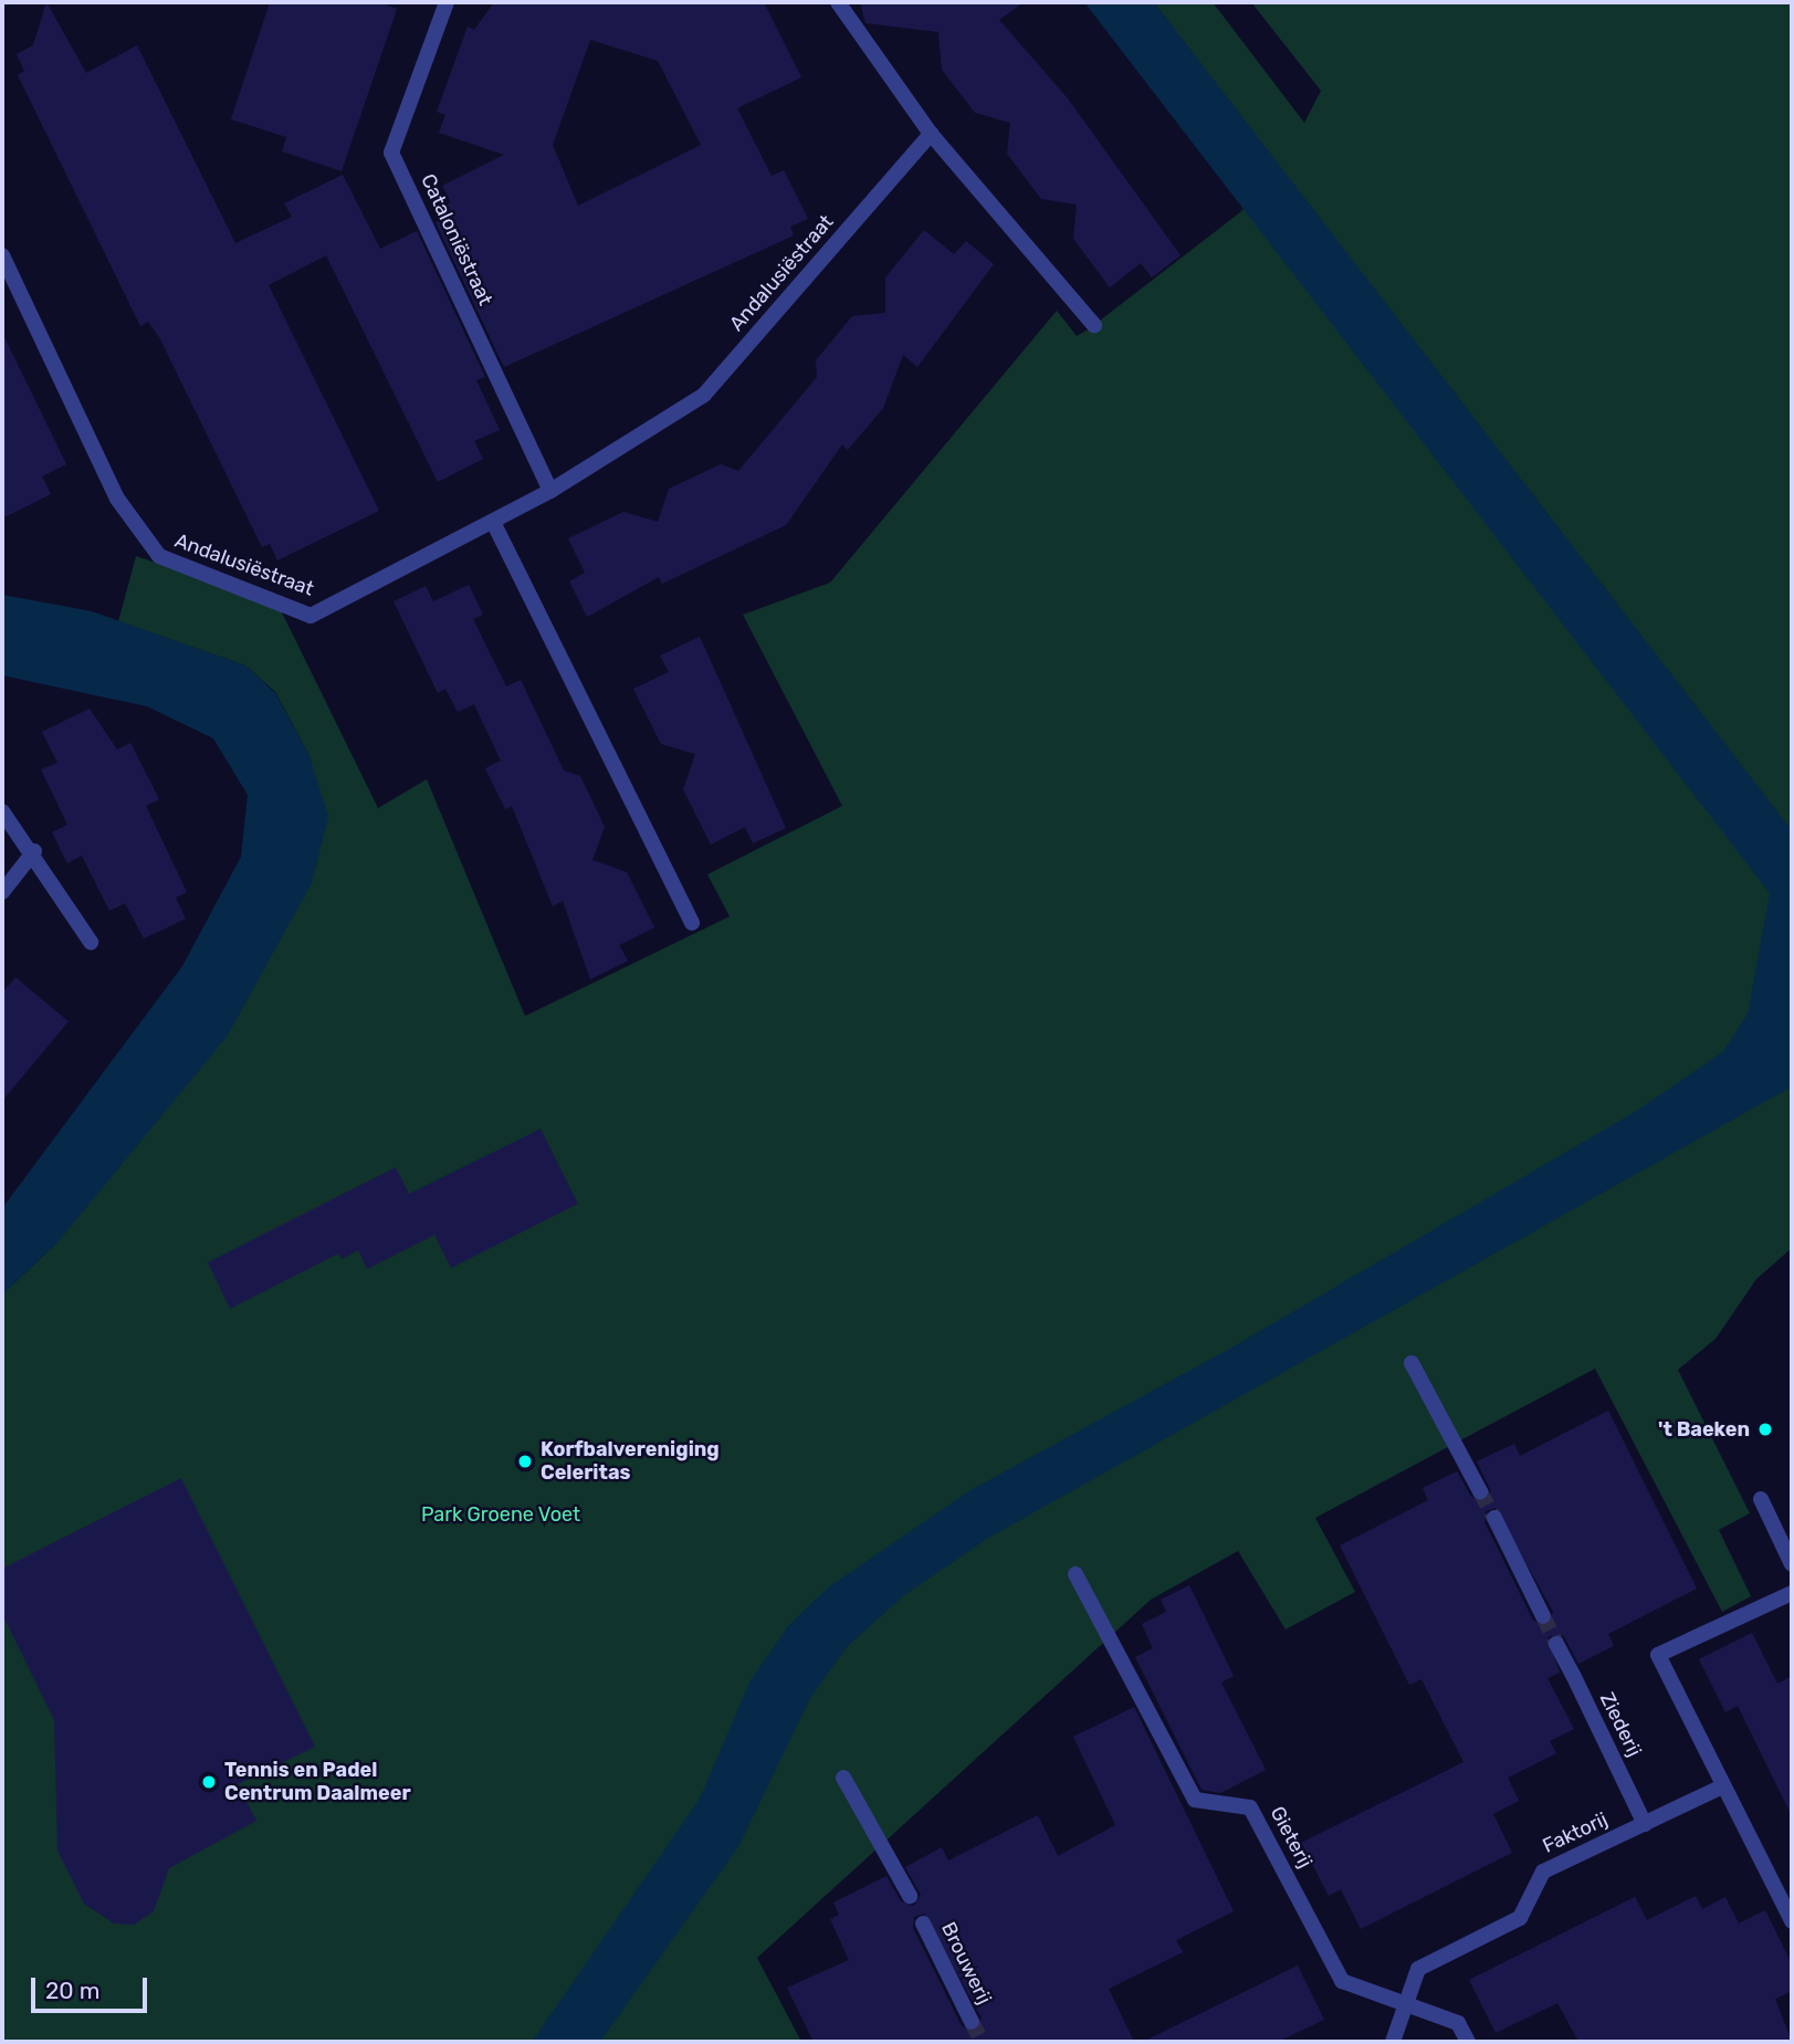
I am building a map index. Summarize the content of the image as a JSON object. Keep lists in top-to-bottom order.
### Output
{
  "streets": {
    "street": [
      "Cataloniëstraat",
      "Andalusiëstraat",
      "Ziederij",
      "Faktorij",
      "Gieterij",
      "Brouwerij"
    ]
  },
  "crossings": [
    ["Cataloniëstraat", "Andalusiëstraat"],
    ["Ziederij", "Faktorij"],
    ["Faktorij", "Gieterij"]
  ],
  "parks": ["Park Groene Voet"],
  "places": ["'t Baeken", "Korfbalvereniging Celeritas", "Tennis en Padel Centrum Daalmeer"],
  "scale_bar": "20 m"
}
